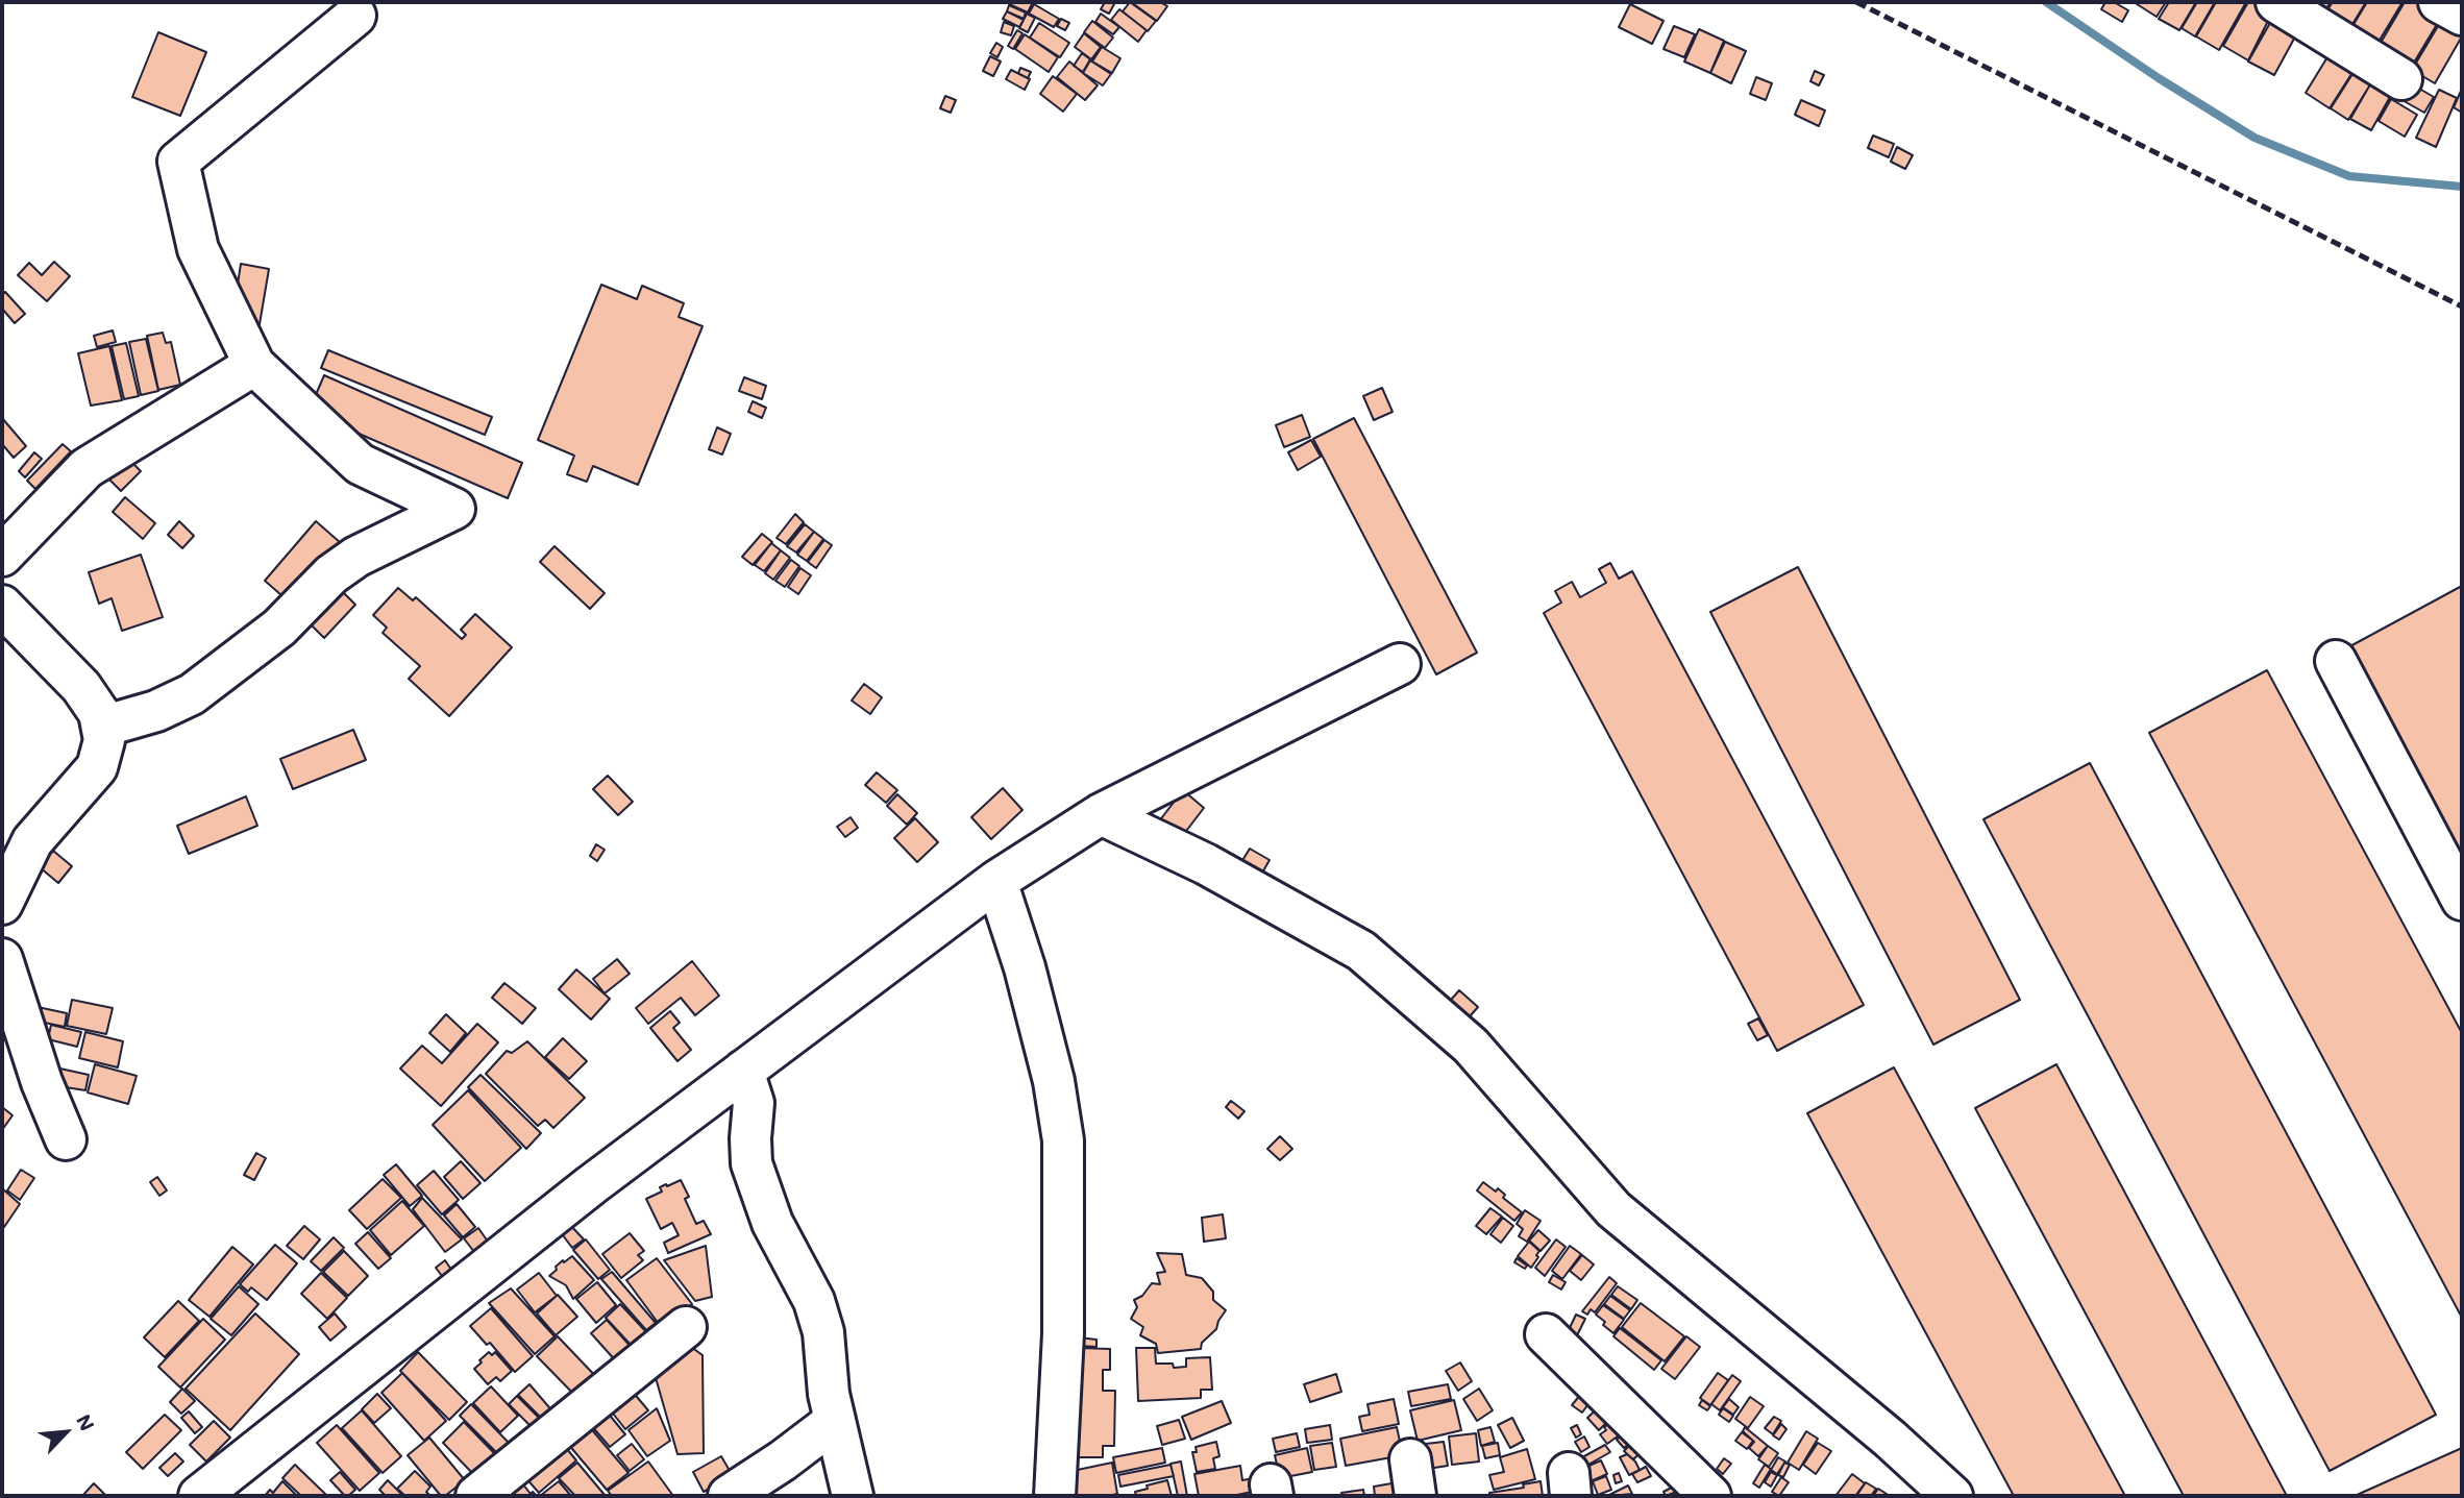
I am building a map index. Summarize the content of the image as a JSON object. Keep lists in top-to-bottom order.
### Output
{
  "north": "top right"
}
